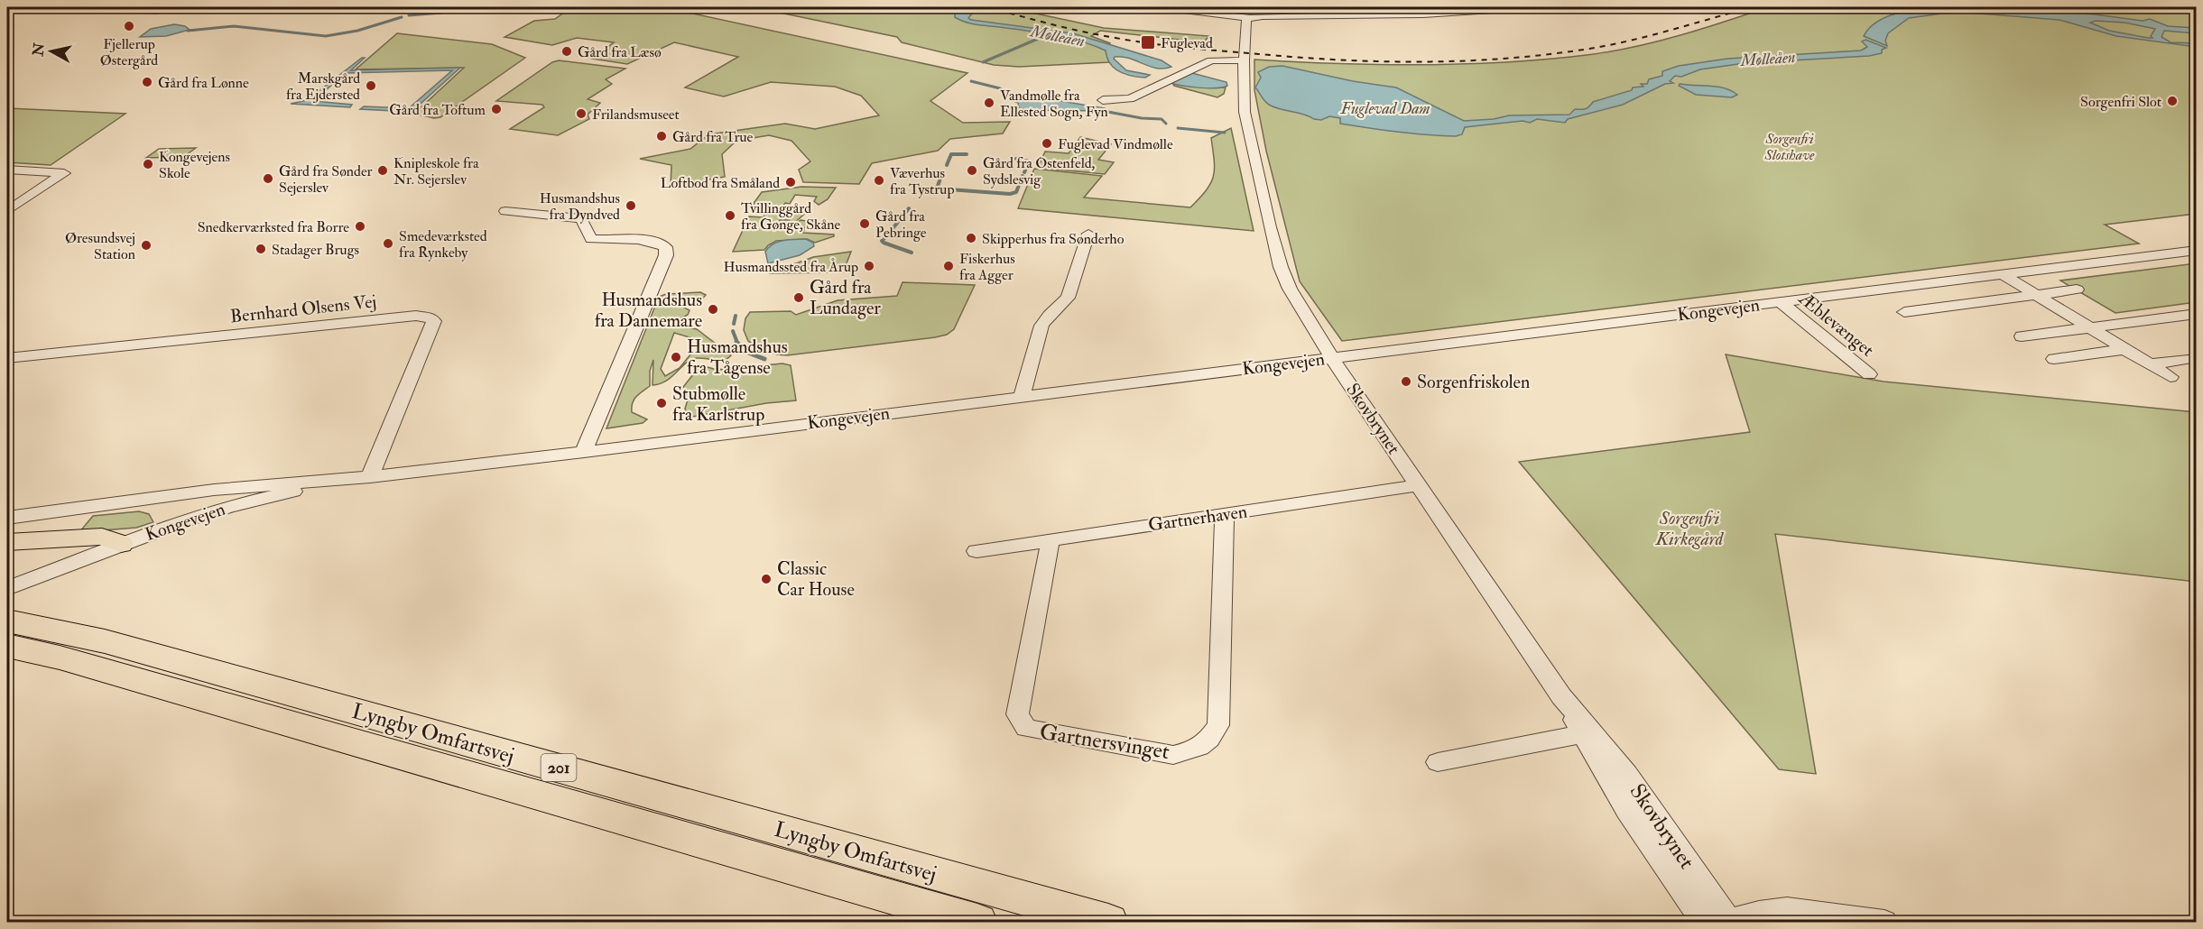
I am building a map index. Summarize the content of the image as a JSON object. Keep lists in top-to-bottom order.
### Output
{
  "streets": {
    "highway": ["Lyngby Omfartsvej", "201"],
    "street": [
      "Bernhard Olsens Vej",
      "Kongevejen",
      "Æblevænget",
      "Skovbrynet",
      "Gartnerhaven",
      "Gartnersvinget"
    ]
  },
  "crossings": [
    ["Bernhard Olsens Vej", "Kongevejen"],
    ["Kongevejen", "Æblevænget"],
    ["Kongevejen", "Skovbrynet"],
    ["Skovbrynet", "Gartnerhaven"],
    ["Gartnerhaven", "Gartnersvinget"]
  ],
  "water": ["Mølleåen", "Fuglevad Dam"],
  "parks": ["Sorgenfri Slotshave", "Sorgenfri Kirkegård"],
  "places": {
    "other": [
      "Fjellerup Østergård",
      "Gård fra Læsø",
      "Gård fra Lønne",
      "Marskgård fra Ejdersted",
      "Sorgenfri Slot",
      "Vandmølle fra Ellested Sogn, Fyn",
      "Gård fra Toftum",
      "Frilandsmuseet",
      "Gård fra True",
      "Fuglevad Vindmølle",
      "Kongevejens Skole",
      "Knipleskole fra Nr. Sejerslev",
      "Gård fra Ostenfeld, Sydslesvig",
      "Gård fra Sønder Sejerslev",
      "Væverhus fra Tystrup",
      "Loftbod fra Småland",
      "Husmandshus fra Dyndved",
      "Tvillinggård fra Gønge, Skåne",
      "Gård fra Pebringe",
      "Snedkerværksted fra Borre",
      "Skipperhus fra Sønderho",
      "Smedeværksted fra Rynkeby",
      "Øresundsvej Station",
      "Stadager Brugs",
      "Husmandssted fra Årup",
      "Fiskerhus fra Agger",
      "Gård fra Lundager",
      "Husmandshus fra Dannemare",
      "Husmandshus fra Tågense",
      "Sorgenfriskolen",
      "Stubmølle fra Karlstrup",
      "Classic Car House"
    ],
    "transit": ["Fuglevad"]
  },
  "north": "left"
}
